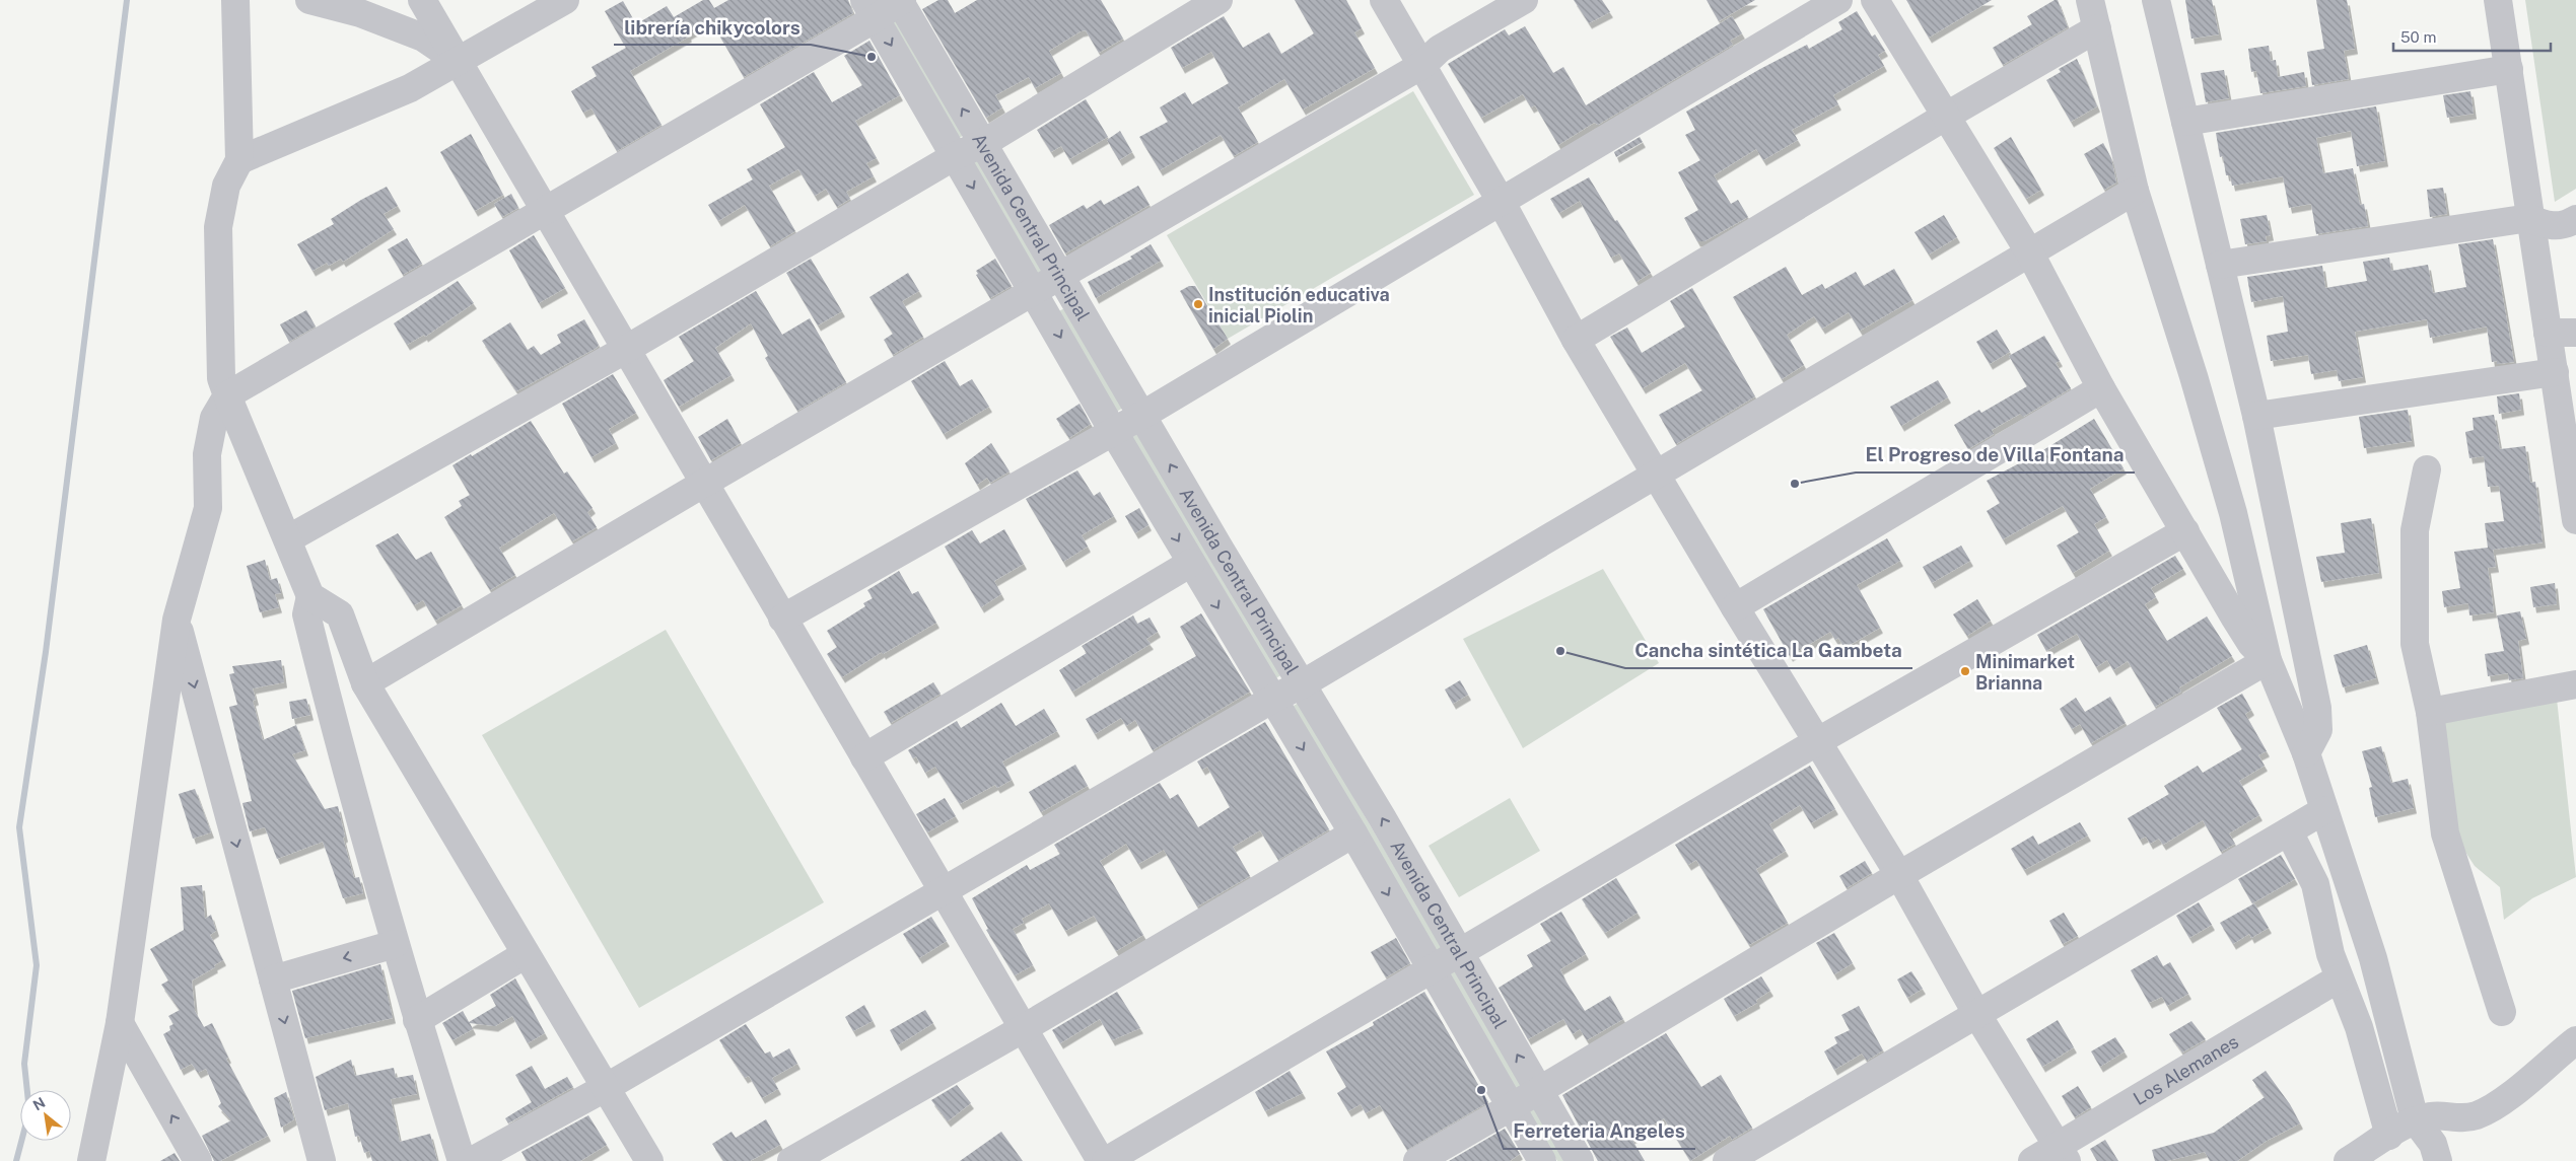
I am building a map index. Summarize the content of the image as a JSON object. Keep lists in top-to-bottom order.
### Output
{
  "streets": {
    "street": ["Avenida Central Principal", "Los Alemanes"]
  },
  "places": [
    "librería chikycolors",
    "Institución educativa inicial Piolin",
    "El Progreso de Villa Fontana",
    "Cancha sintética La Gambeta",
    "Minimarket Brianna",
    "Ferreteria Angeles"
  ],
  "scale_bar": "50 m",
  "north": "top left"
}
